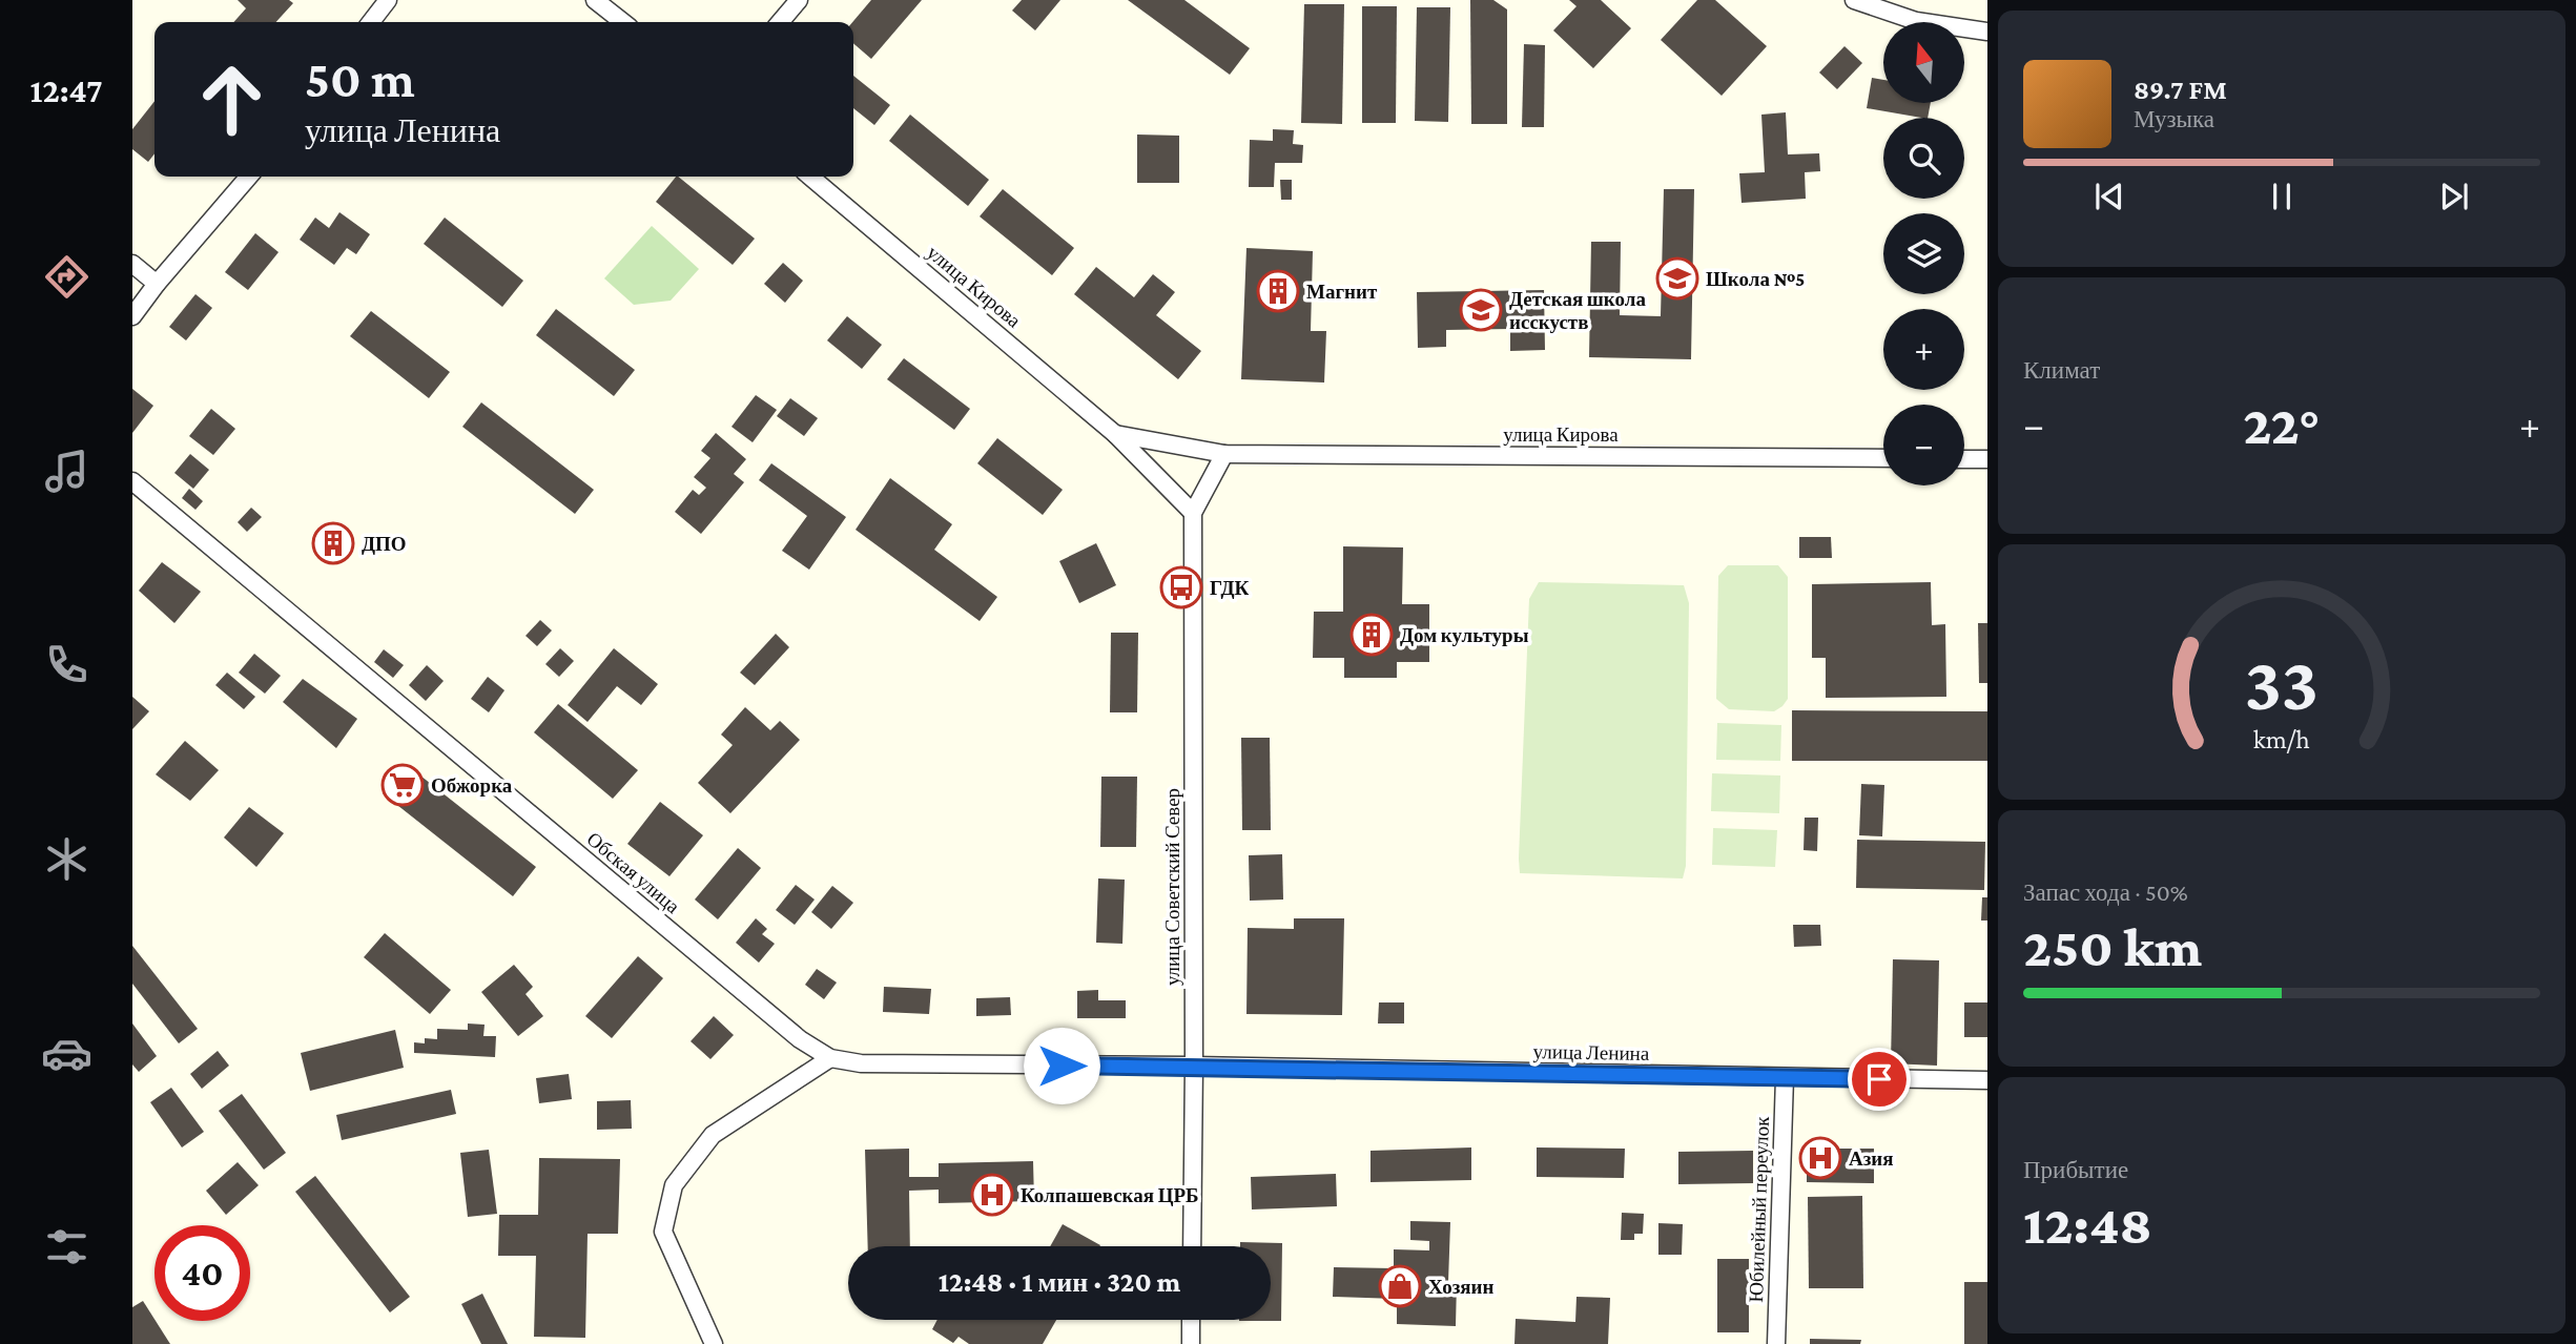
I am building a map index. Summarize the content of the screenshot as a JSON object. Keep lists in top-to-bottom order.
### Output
{
  "streets": {
    "street": [
      "улица Кирова",
      "Обская улица",
      "улица Советский Север",
      "улица Ленина",
      "Юбилейный переулок"
    ]
  },
  "crossings": [
    ["улица Кирова", "улица Советский Север"],
    ["Обская улица", "улица Советский Север"],
    ["Обская улица", "улица Ленина"],
    ["улица Советский Север", "улица Ленина"],
    ["улица Ленина", "Юбилейный переулок"]
  ],
  "places": {
    "school or university": ["Школа №5", "Детская школа исскуств"],
    "building": ["Магнит", "ДПО", "Дом культуры"],
    "bus stop": ["ГДК"],
    "supermarket": ["Обжорка"],
    "hospital": ["Азия", "Колпашевская ЦРБ"],
    "shop": ["Хозяин"]
  },
  "north": "top",
  "page": {
    "tabs": "12:47",
    "map_buttons": ["+", "−"],
    "turn": ["50 m", "улица Ленина"],
    "song": ["89.7 FM", "Музыка"],
    "tile": [
      "Климат",
      ["Запас хода · 50%", "250 km"],
      ["Прибытие", "12:48"]
    ],
    "heat": ["−", "22°", "+"],
    "limit": "40",
    "trip": "12:48 · 1 мин · 320 m",
    "gauge": ["33", "km/h"]
  }
}
